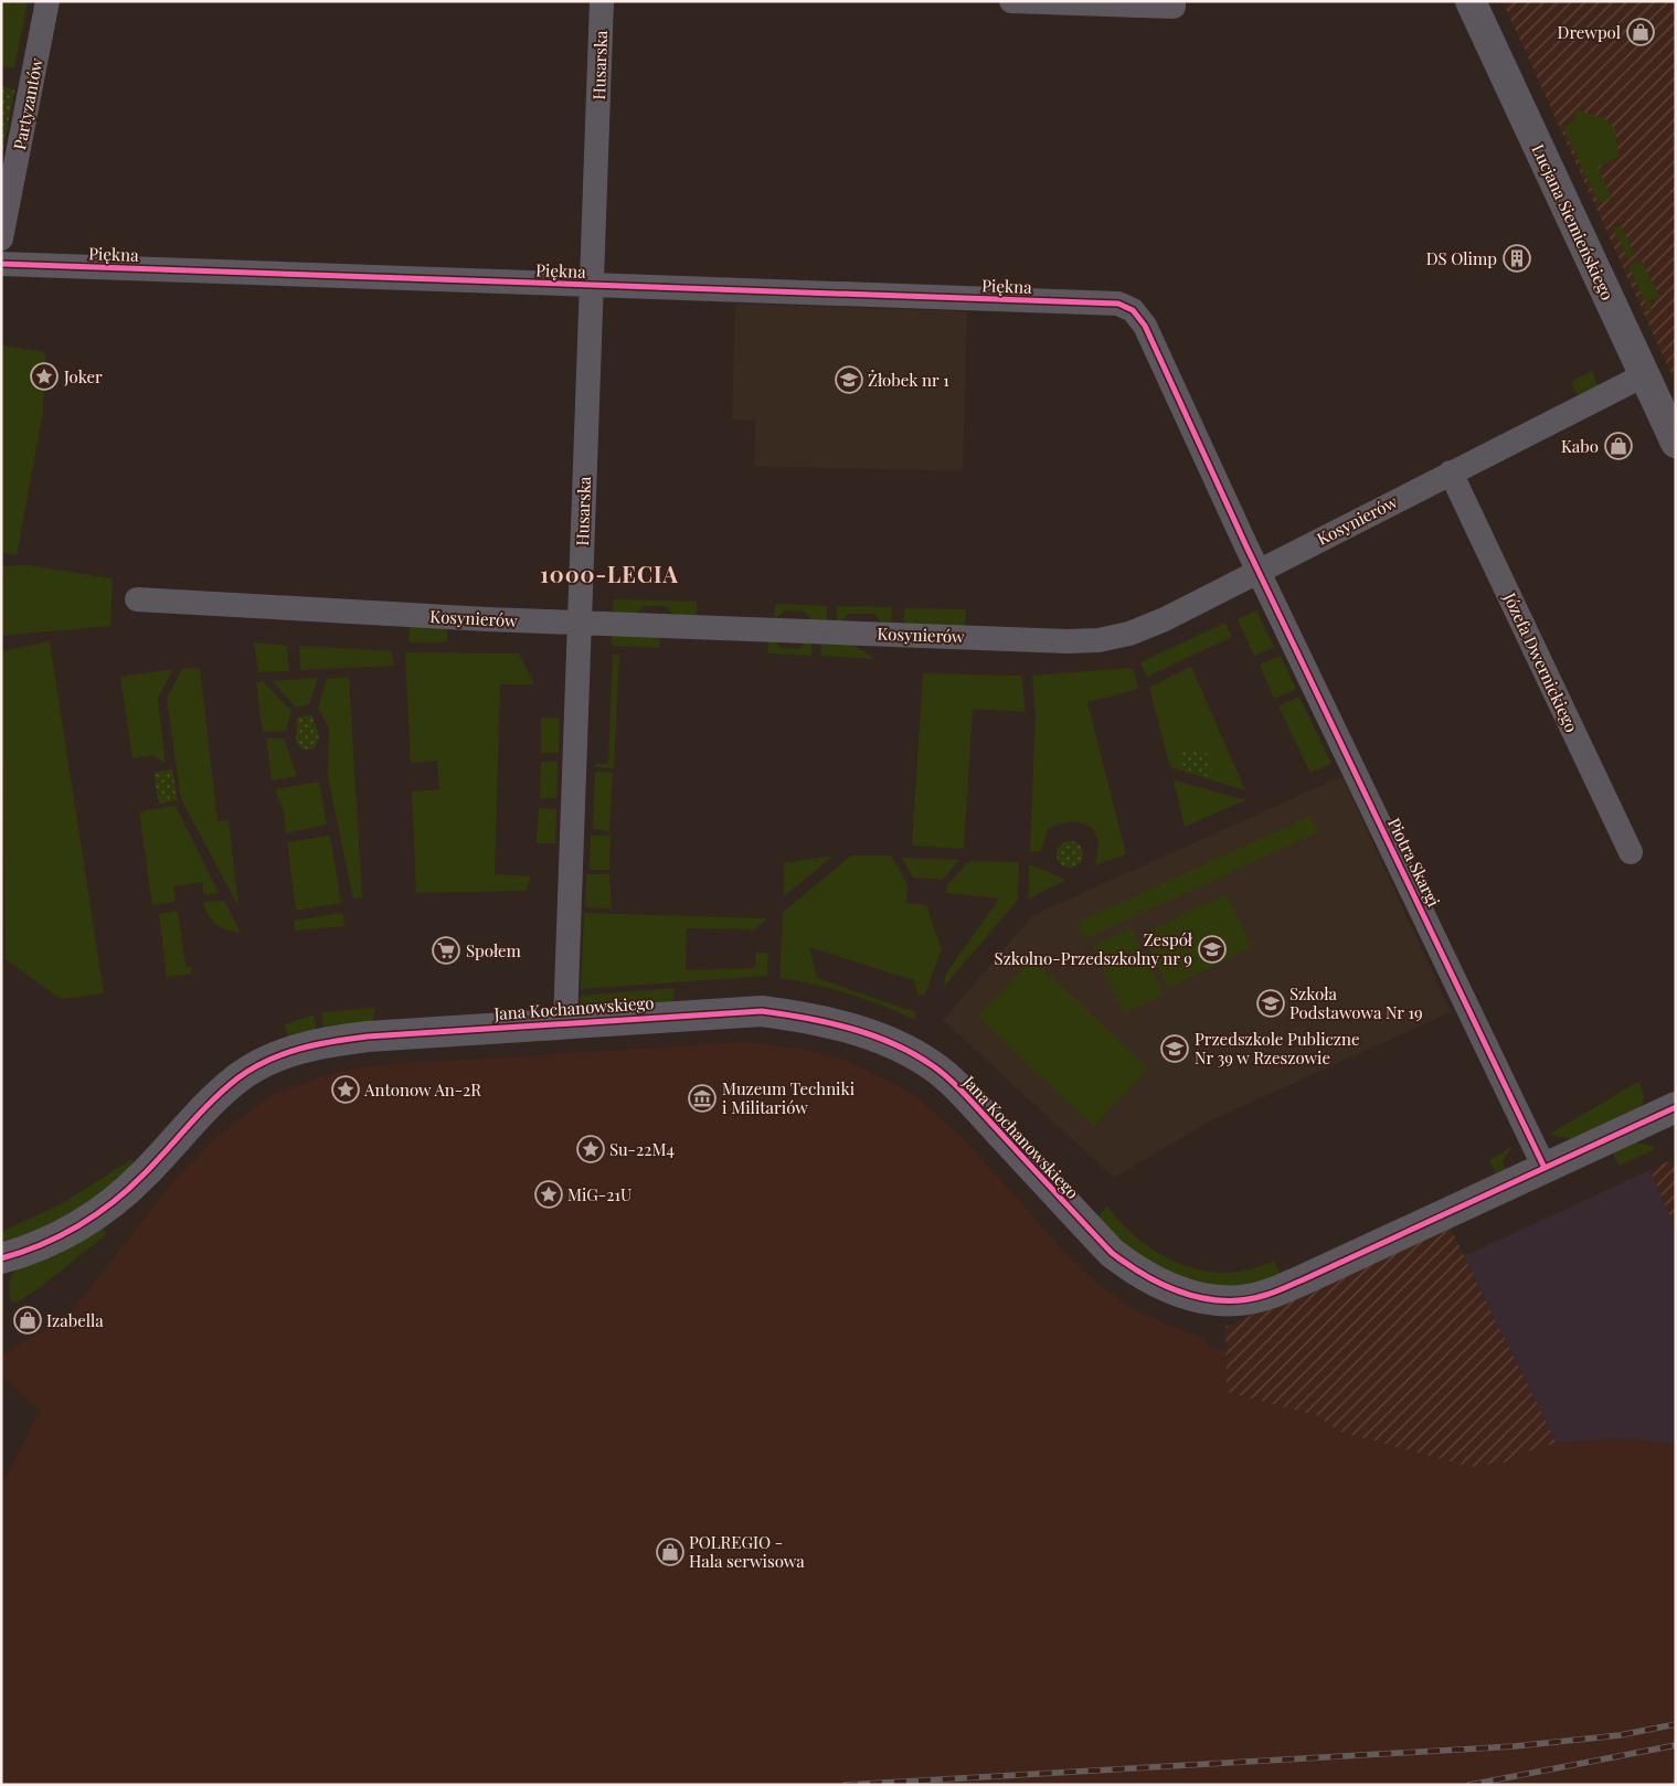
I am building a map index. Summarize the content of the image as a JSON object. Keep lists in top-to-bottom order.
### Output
{
  "streets": {
    "street": [
      "Husarska",
      "Partyzantów",
      "Lucjana Siemieńskiego",
      "Piękna",
      "Kosynierów",
      "Józefa Dwernickiego",
      "Piotra Skargi",
      "Jana Kochanowskiego"
    ]
  },
  "crossings": [
    ["Husarska", "Piękna"],
    ["Husarska", "Kosynierów"],
    ["Husarska", "Jana Kochanowskiego"],
    ["Lucjana Siemieńskiego", "Kosynierów"],
    ["Piękna", "Piotra Skargi"],
    ["Kosynierów", "Józefa Dwernickiego"],
    ["Kosynierów", "Piotra Skargi"],
    ["Piotra Skargi", "Jana Kochanowskiego"]
  ],
  "districts": ["1000-LECIA"],
  "places": {
    "shop": [
      "Drewpol",
      "Kabo",
      "Izabella",
      "POLREGIO - Hala serwisowa"
    ],
    "building": ["DS Olimp"],
    "place": [
      "Joker",
      "Antonow An-2R",
      "Su-22M4",
      "MiG-21U"
    ],
    "school or university": [
      "Żłobek nr 1",
      "Zespół Szkolno-Przedszkolny nr 9",
      "Szkoła Podstawowa Nr 19",
      "Przedszkole Publiczne Nr 39 w Rzeszowie"
    ],
    "supermarket": ["Społem"],
    "museum": ["Muzeum Techniki i Militariów"]
  }
}
